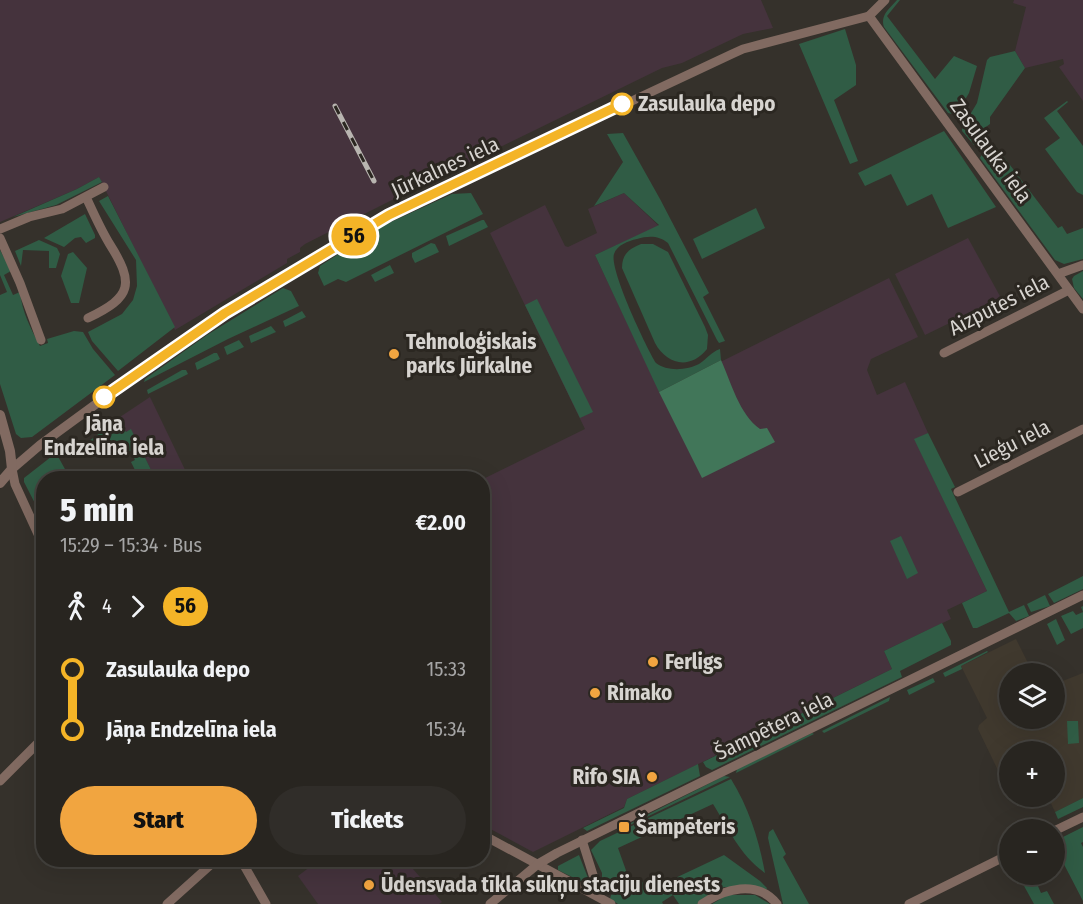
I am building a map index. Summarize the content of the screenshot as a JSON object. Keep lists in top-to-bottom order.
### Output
{
  "streets": {
    "street": [
      "Zasulauka iela",
      "Jūrkalnes iela",
      "Aizputes iela",
      "Lieģu iela",
      "Šampētera iela"
    ]
  },
  "crossings": [
    ["Zasulauka iela", "Jūrkalnes iela"],
    ["Zasulauka iela", "Aizputes iela"]
  ],
  "places": {
    "other": [
      "Zasulauka depo",
      "Tehnoloģiskais parks Jūrkalne",
      "Jāņa Endzelīna iela",
      "Ferligs",
      "Rimako",
      "Rifo SIA",
      "Ūdensvada tīkla sūkņu staciju dienests"
    ],
    "transit": ["Šampēteris"]
  },
  "lines": ["bus line 56"],
  "page": {
    "on_map": "56",
    "heading": ["5 min", "15:29 – 15:34 · Bus", "€2.00"],
    "legs": ["4", "56"],
    "list": [
      {
        "name": "Zasulauka depo",
        "value": "15:33"
      },
      {
        "name": "Jāņa Endzelīna iela",
        "value": "15:34"
      }
    ],
    "map_buttons": ["+", "−"],
    "buttons": ["Start", "Tickets"]
  }
}
